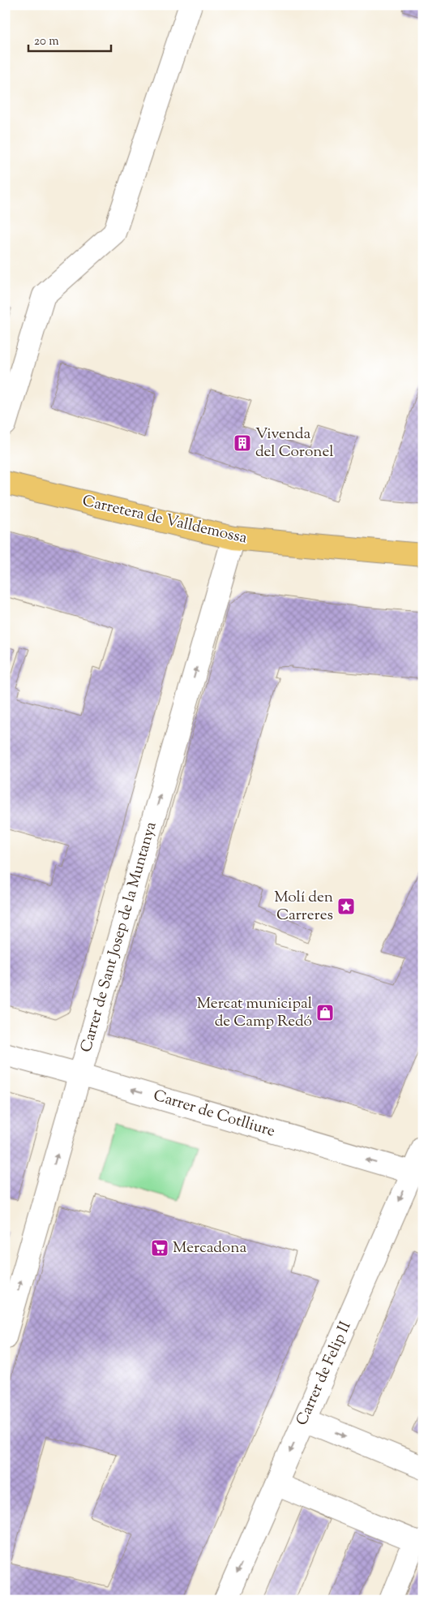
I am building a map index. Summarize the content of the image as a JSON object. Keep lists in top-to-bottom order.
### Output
{
  "streets": {
    "main road": ["Carretera de Valldemossa"],
    "street": ["Carrer de Sant Josep de la Muntanya", "Carrer de Cotlliure", "Carrer de Felip II"]
  },
  "crossings": [
    ["Carretera de Valldemossa", "Carrer de Sant Josep de la Muntanya"],
    ["Carrer de Sant Josep de la Muntanya", "Carrer de Cotlliure"],
    ["Carrer de Cotlliure", "Carrer de Felip II"]
  ],
  "one_way": ["Carrer de Sant Josep de la Muntanya", "Carrer de Cotlliure", "Carrer de Felip II"],
  "places": {
    "building": ["Vivenda del Coronel"],
    "place": ["Molí den Carreres"],
    "shop": ["Mercat municipal de Camp Redó"],
    "supermarket": ["Mercadona"]
  },
  "scale_bar": "20 m"
}
